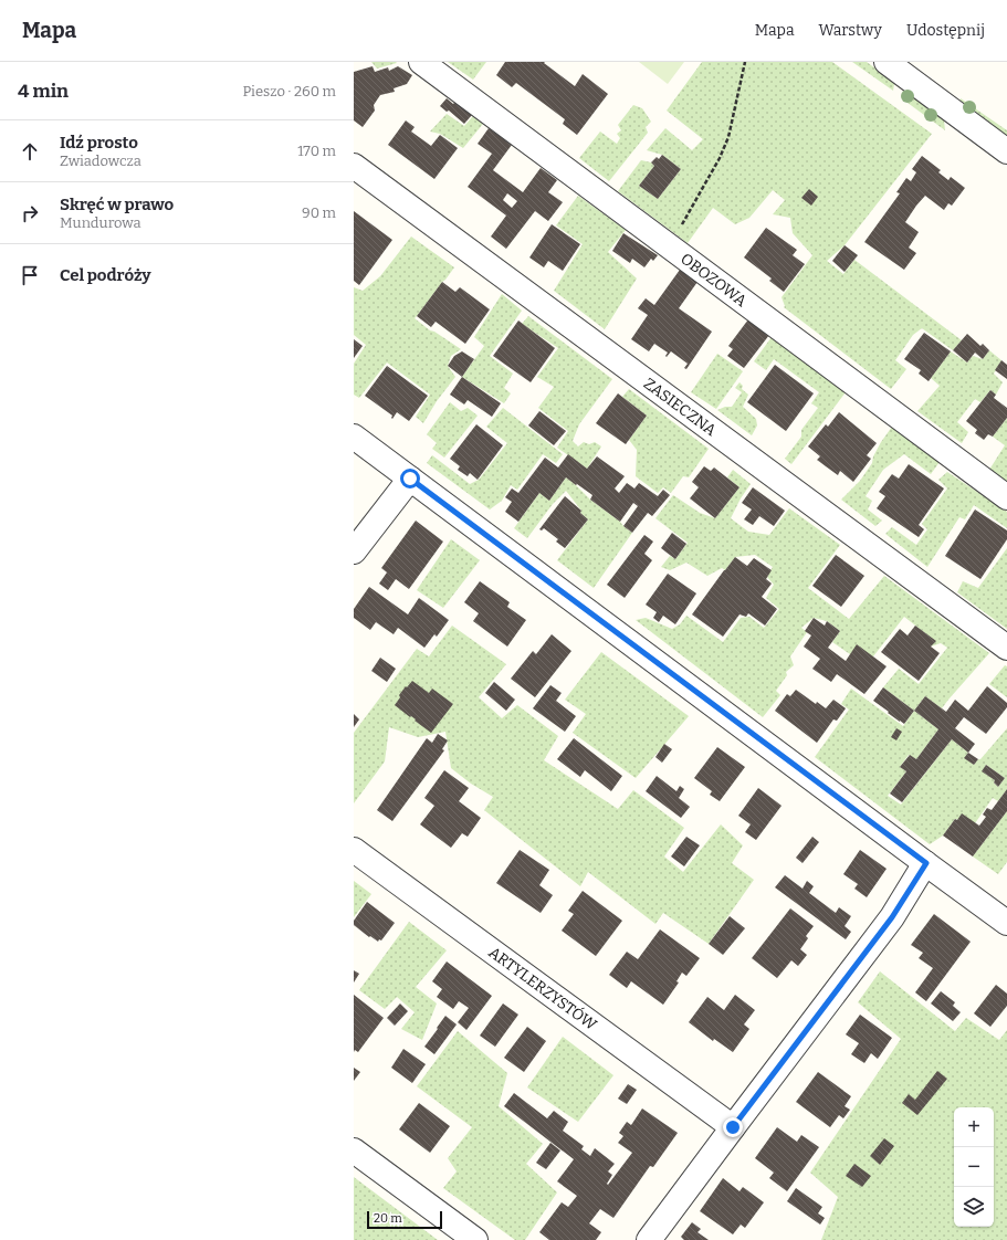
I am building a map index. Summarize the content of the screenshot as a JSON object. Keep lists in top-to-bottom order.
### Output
{
  "streets": {
    "street": ["OBOZOWA", "ZASIECZNA", "ARTYLERZYSTÓW"]
  },
  "scale_bar": "20 m",
  "page": {
    "header": "Mapa",
    "nav": ["Mapa", "Warstwy", "Udostępnij"],
    "heading": ["4 min", "Pieszo · 260 m"],
    "list": [
      ["Idź prosto", "Zwiadowcza", "170 m"],
      ["Skręć w prawo", "Mundurowa", "90 m"],
      "Cel podróży"
    ],
    "map_buttons": ["+", "−"],
    "scale": "20 m"
  }
}
